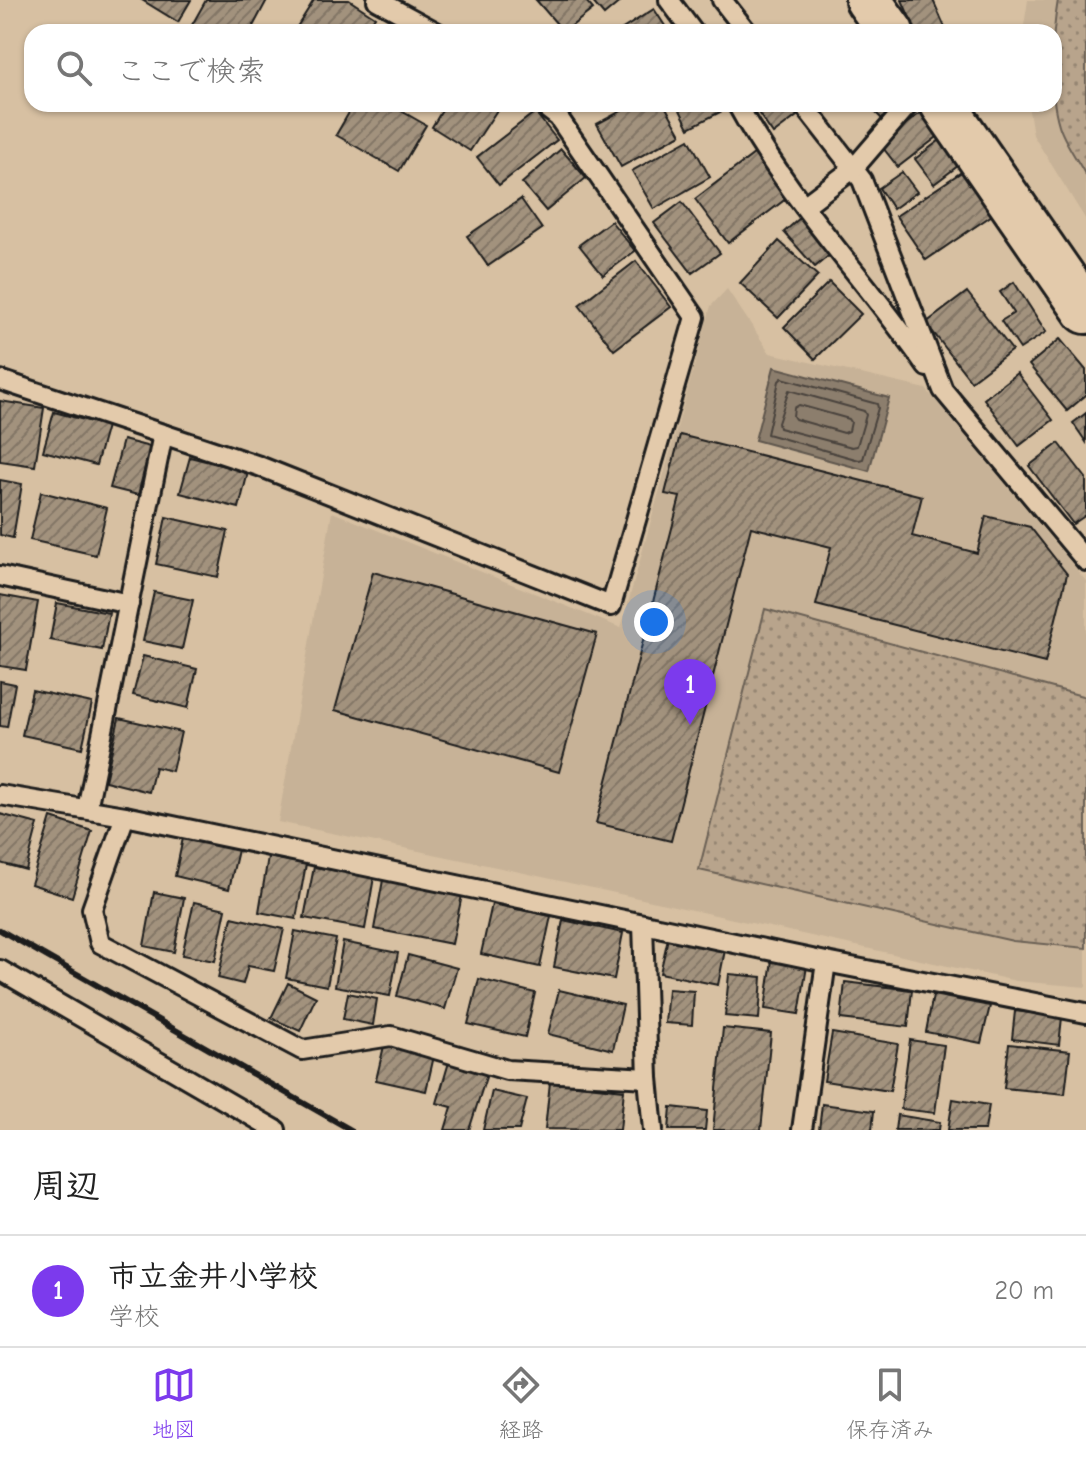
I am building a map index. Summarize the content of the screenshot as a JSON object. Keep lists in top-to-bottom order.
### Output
{
  "page": {
    "search": "ここで検索",
    "pins": "1",
    "heading": "周辺",
    "list": [
      {
        "mark": "1",
        "name": "市立金井小学校",
        "note": "学校",
        "value": "20 m"
      }
    ],
    "nav": ["地図", "経路", "保存済み"]
  }
}
